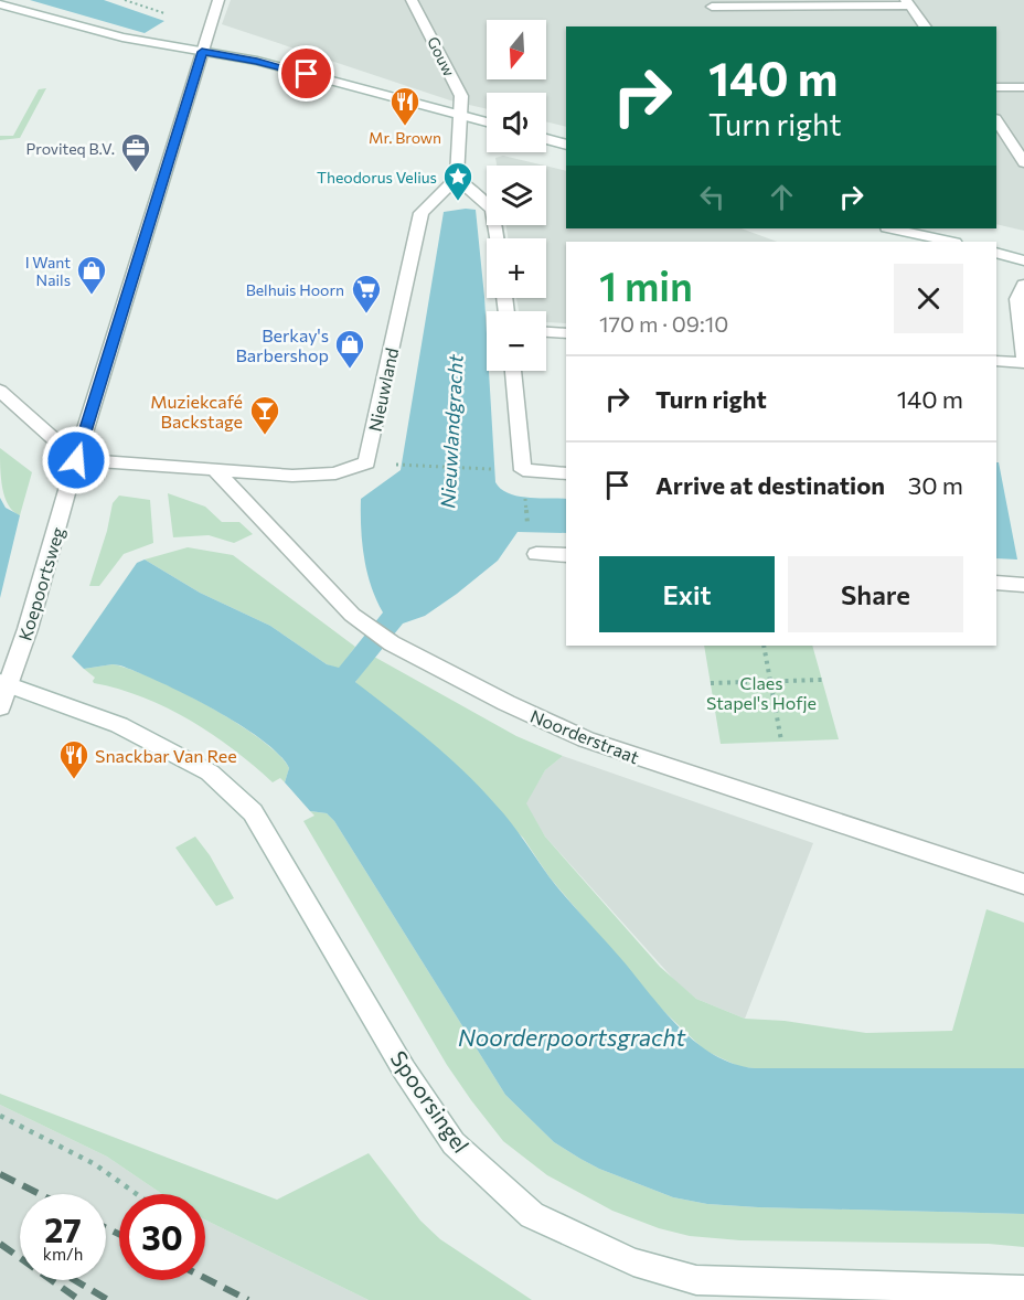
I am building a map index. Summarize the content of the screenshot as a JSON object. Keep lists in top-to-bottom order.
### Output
{
  "streets": {
    "street": [
      "Gouw",
      "Nieuwland",
      "Koepoortsweg",
      "Noorderstraat",
      "Spoorsingel"
    ]
  },
  "crossings": [
    ["Nieuwland", "Noorderstraat"],
    ["Koepoortsweg", "Spoorsingel"]
  ],
  "water": ["Nieuwlandgracht", "Noorderpoortsgracht"],
  "parks": ["Claes Stapel's Hofje"],
  "places": {
    "restaurant": ["Mr. Brown", "Snackbar Van Ree"],
    "office": ["Proviteq B.V."],
    "place": ["Theodorus Velius"],
    "shop": ["I Want Nails", "Berkay's Barbershop"],
    "supermarket": ["Belhuis Hoorn"],
    "bar": ["Muziekcafé Backstage"]
  },
  "north": "bottom",
  "page": {
    "map_buttons": ["+", "−"],
    "turn": ["140 m", "Turn right"],
    "heading": ["1 min", "170 m · 09:10"],
    "list": [
      {
        "name": "Turn right",
        "value": "140 m"
      },
      {
        "name": "Arrive at destination",
        "value": "30 m"
      }
    ],
    "buttons": ["Exit", "Share"],
    "speed": "27 km/h",
    "limit": "30"
  }
}
